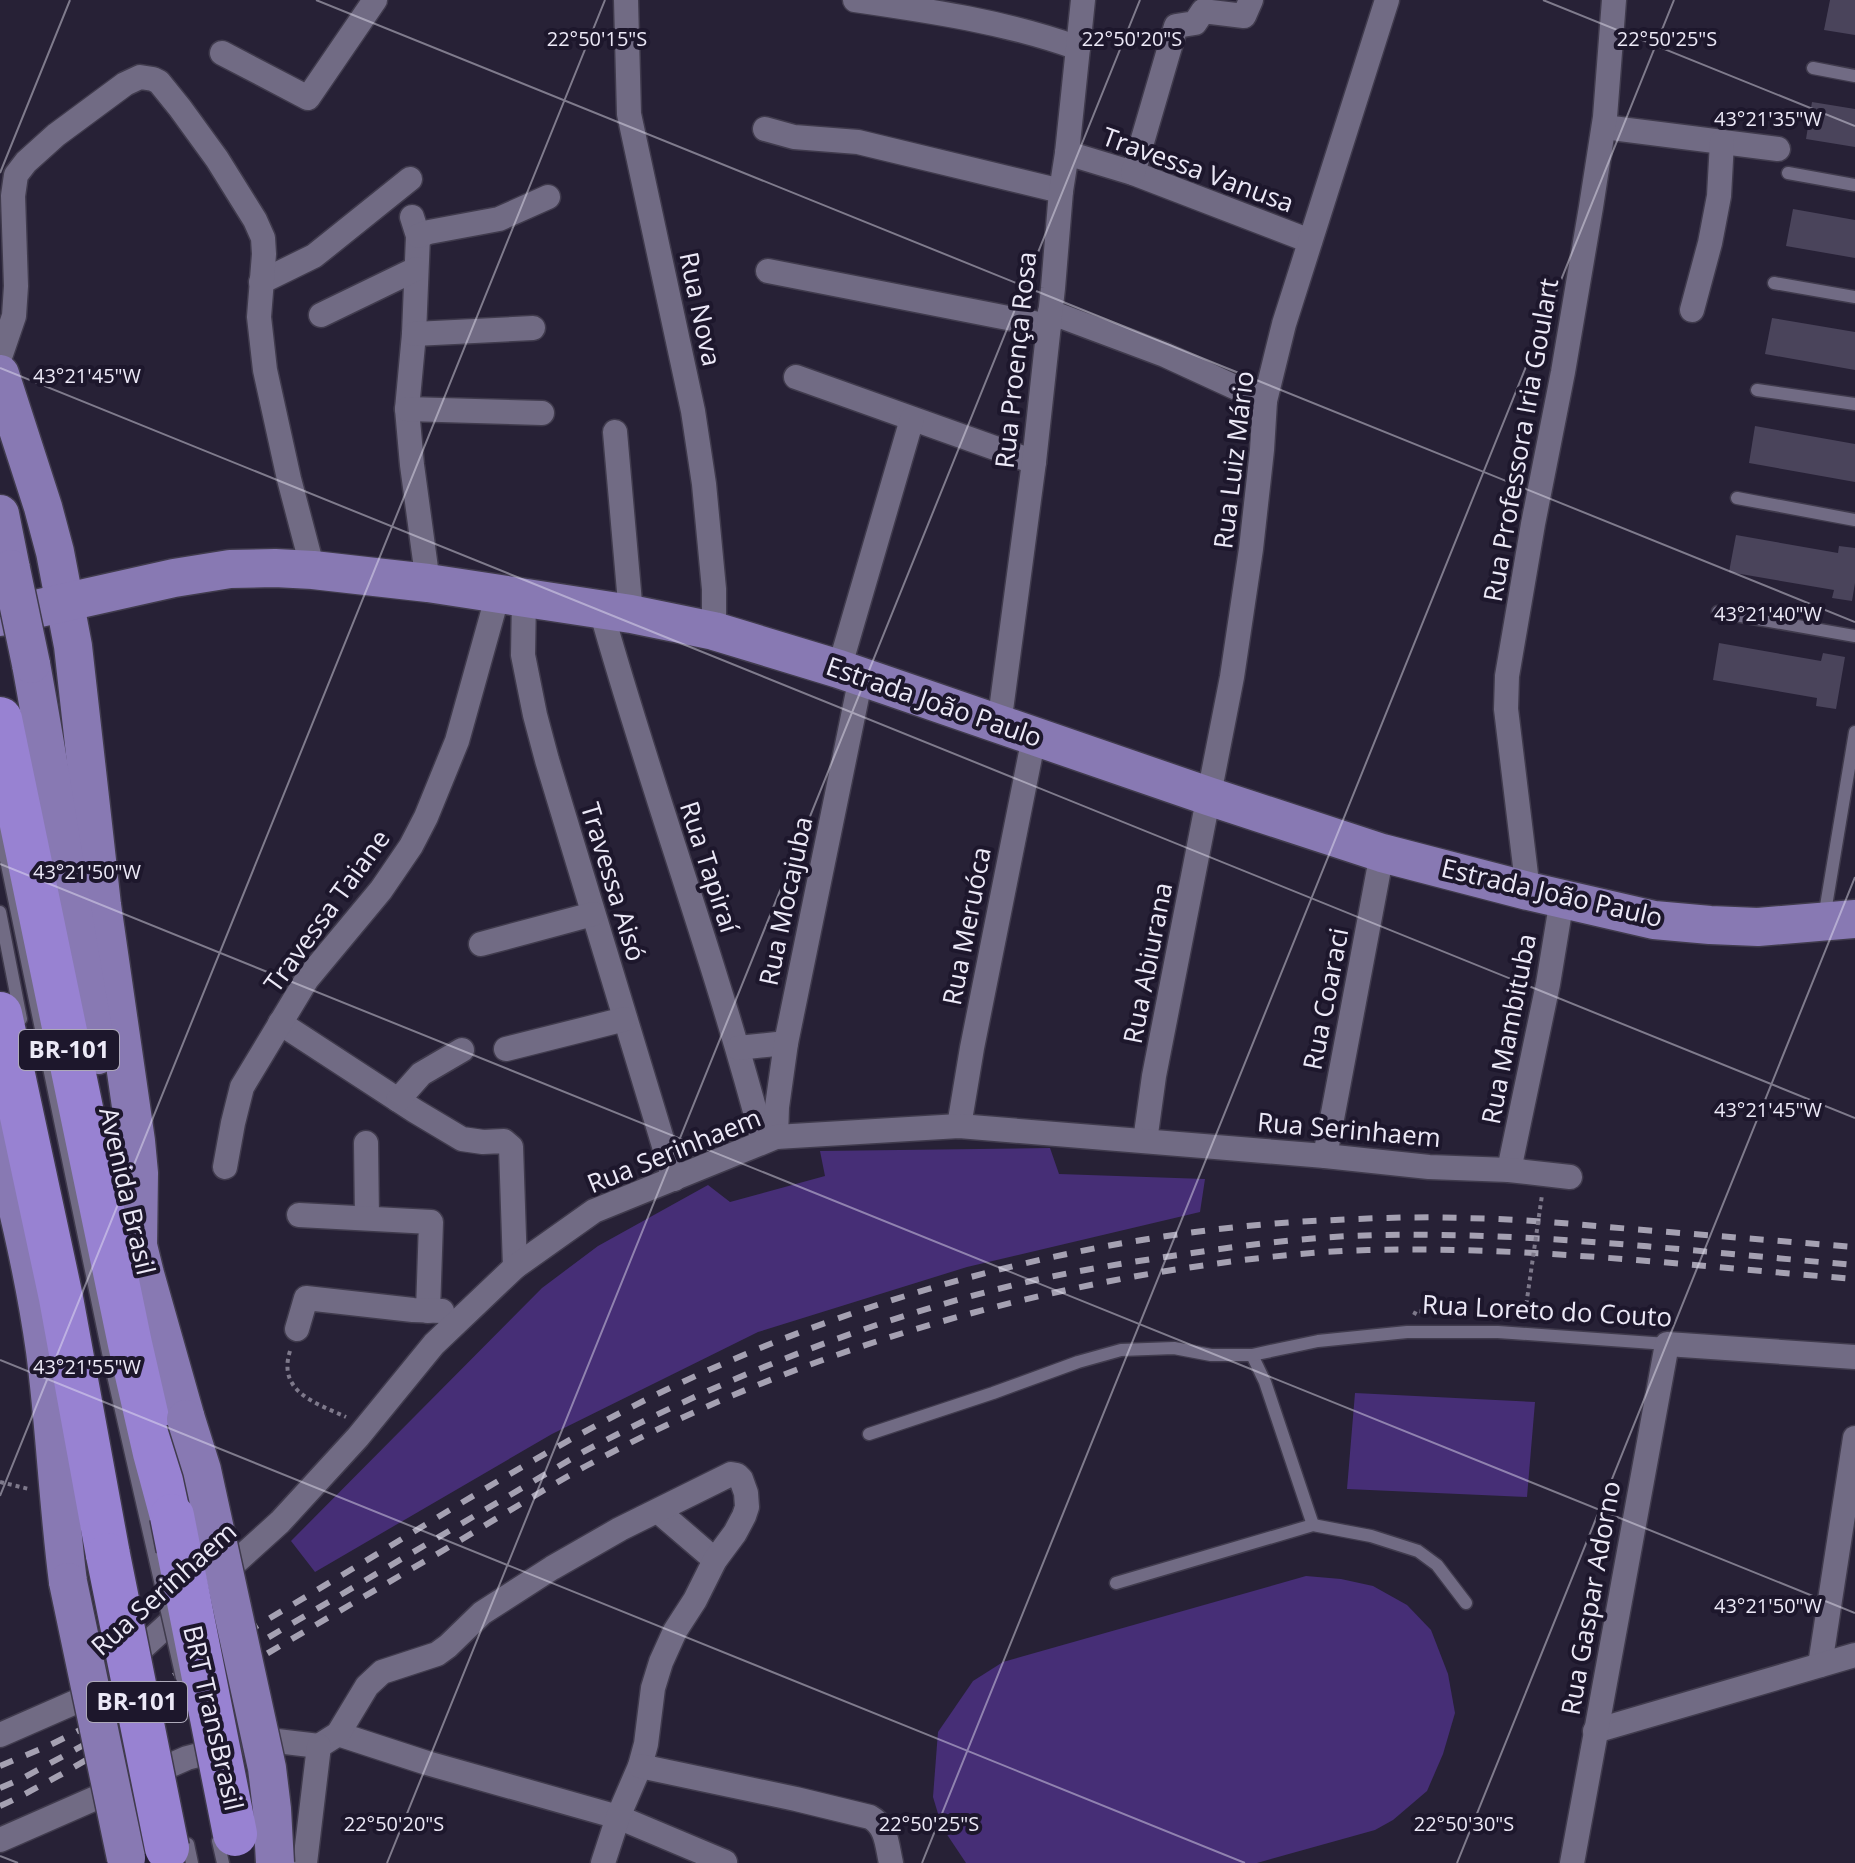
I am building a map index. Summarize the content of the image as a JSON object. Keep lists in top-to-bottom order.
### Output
{
  "streets": {
    "highway": ["BR-101", "Avenida Brasil"],
    "main road": ["Estrada João Paulo"],
    "street": [
      "Travessa Vanusa",
      "Rua Nova",
      "Rua Proença Rosa",
      "Rua Professora Iria Goulart",
      "Rua Luiz Mário",
      "Rua Tapiraí",
      "Travessa Aisó",
      "Rua Mocajuba",
      "Travessa Taiane",
      "Rua Meruóca",
      "Rua Abiurana",
      "Rua Coaraci",
      "Rua Mambituba",
      "Rua Serinhaem",
      "Rua Loreto do Couto",
      "Rua Gaspar Adorno"
    ],
    "lane": ["BRT TransBrasil"]
  },
  "crossings": [
    ["Travessa Vanusa", "Rua Proença Rosa"],
    ["Travessa Vanusa", "Rua Luiz Mário"],
    ["Rua Nova", "Estrada João Paulo"],
    ["Rua Proença Rosa", "Estrada João Paulo"],
    ["Rua Proença Rosa", "Rua Meruóca"],
    ["Rua Professora Iria Goulart", "Estrada João Paulo"],
    ["Rua Professora Iria Goulart", "Rua Mambituba"],
    ["Rua Luiz Mário", "Estrada João Paulo"],
    ["Rua Luiz Mário", "Rua Abiurana"],
    ["Estrada João Paulo", "Rua Tapiraí"],
    ["Estrada João Paulo", "Travessa Aisó"],
    ["Estrada João Paulo", "Rua Mocajuba"],
    ["Estrada João Paulo", "Travessa Taiane"],
    ["Estrada João Paulo", "Rua Meruóca"],
    ["Estrada João Paulo", "Rua Abiurana"],
    ["Estrada João Paulo", "Rua Coaraci"],
    ["Estrada João Paulo", "Rua Mambituba"],
    ["Rua Tapiraí", "Rua Mocajuba"],
    ["Rua Tapiraí", "Rua Serinhaem"],
    ["Travessa Aisó", "Travessa Taiane"],
    ["Travessa Aisó", "Rua Serinhaem"],
    ["Rua Mocajuba", "Rua Serinhaem"],
    ["Rua Meruóca", "Rua Serinhaem"],
    ["Rua Abiurana", "Rua Serinhaem"],
    ["Rua Coaraci", "Rua Serinhaem"],
    ["Rua Mambituba", "Rua Serinhaem"],
    ["Rua Loreto do Couto", "Rua Gaspar Adorno"]
  ],
  "coordinates": [
    "22°50'15\"S",
    "22°50'20\"S",
    "22°50'25\"S",
    "43°21'35\"W",
    "43°21'45\"W",
    "43°21'40\"W",
    "43°21'50\"W",
    "43°21'55\"W",
    "22°50'30\"S"
  ]
}
